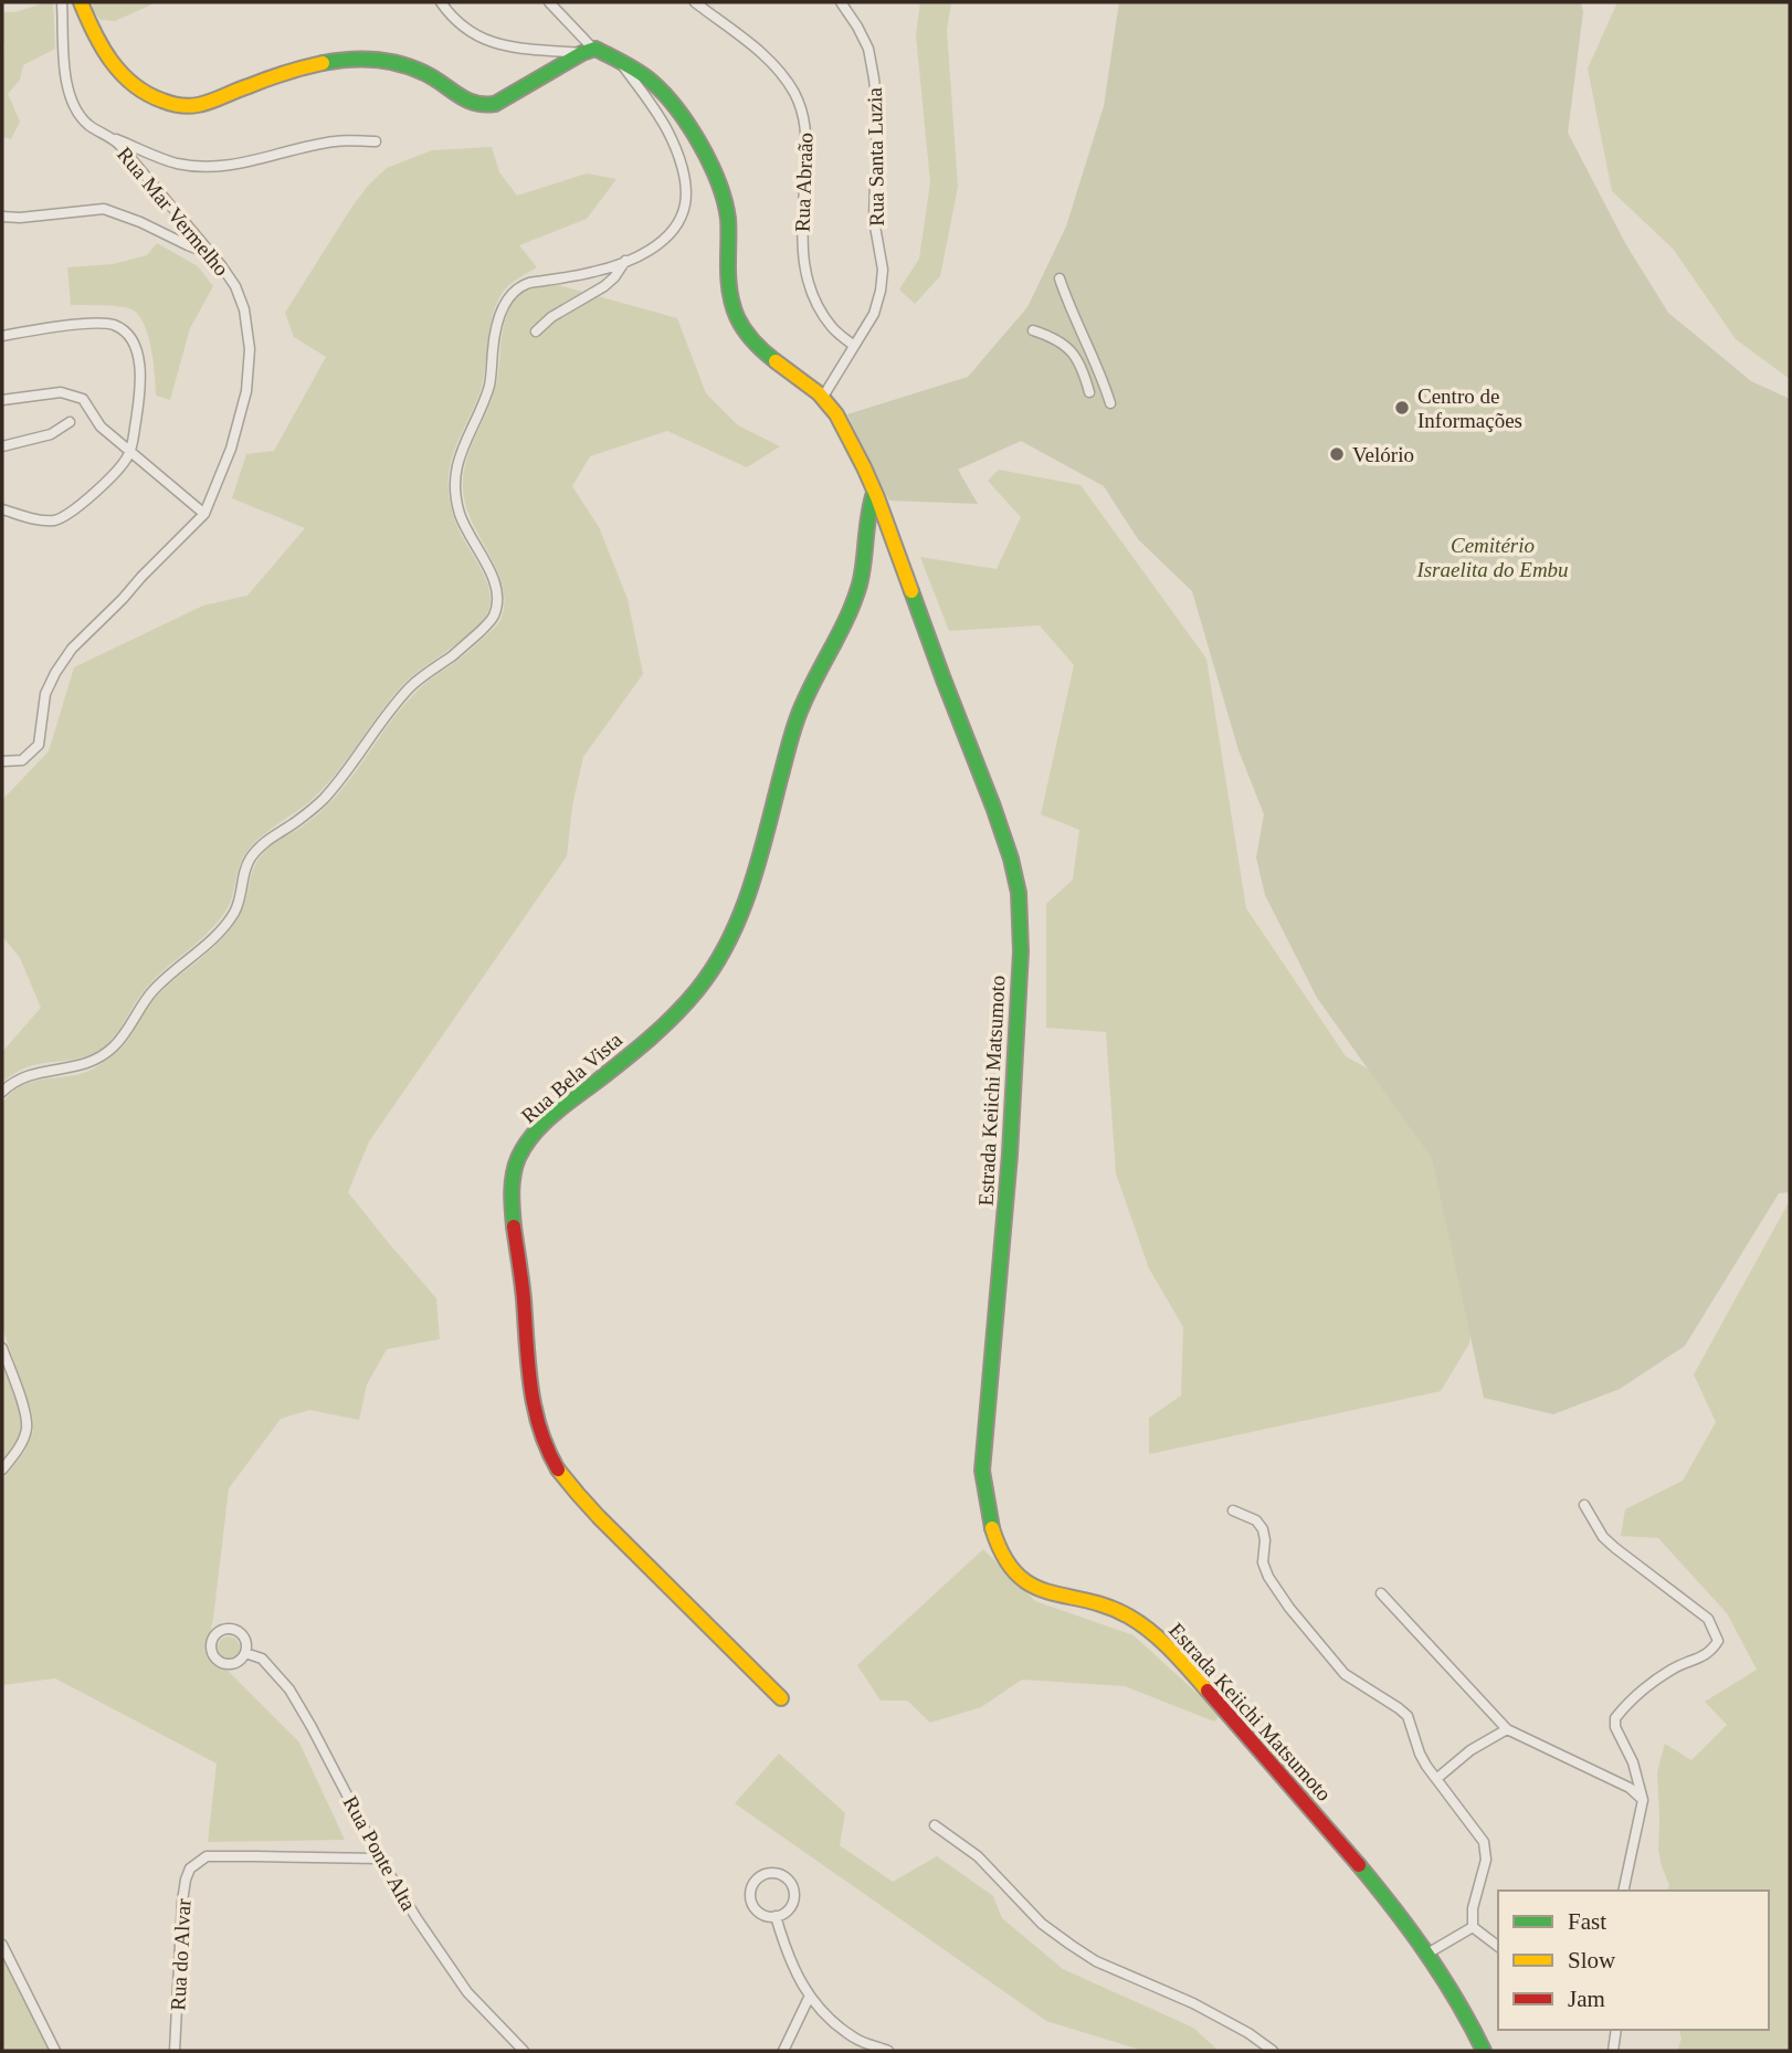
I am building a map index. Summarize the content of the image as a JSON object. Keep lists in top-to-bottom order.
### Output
{
  "streets": {
    "main road": ["Rua Bela Vista", "Estrada Keiichi Matsumoto"],
    "street": [
      "Rua Santa Luzia",
      "Rua Abraão",
      "Rua Mar Vermelho",
      "Rua Ponte Alta",
      "Rua do Alvar"
    ]
  },
  "crossings": [
    ["Rua Santa Luzia", "Rua Abraão"],
    ["Rua Santa Luzia", "Estrada Keiichi Matsumoto"],
    ["Rua Bela Vista", "Estrada Keiichi Matsumoto"],
    ["Rua Ponte Alta", "Rua do Alvar"]
  ],
  "parks": ["Cemitério Israelita do Embu"],
  "places": ["Centro de Informações", "Velório"],
  "legend": ["Fast", "Slow", "Jam"]
}
